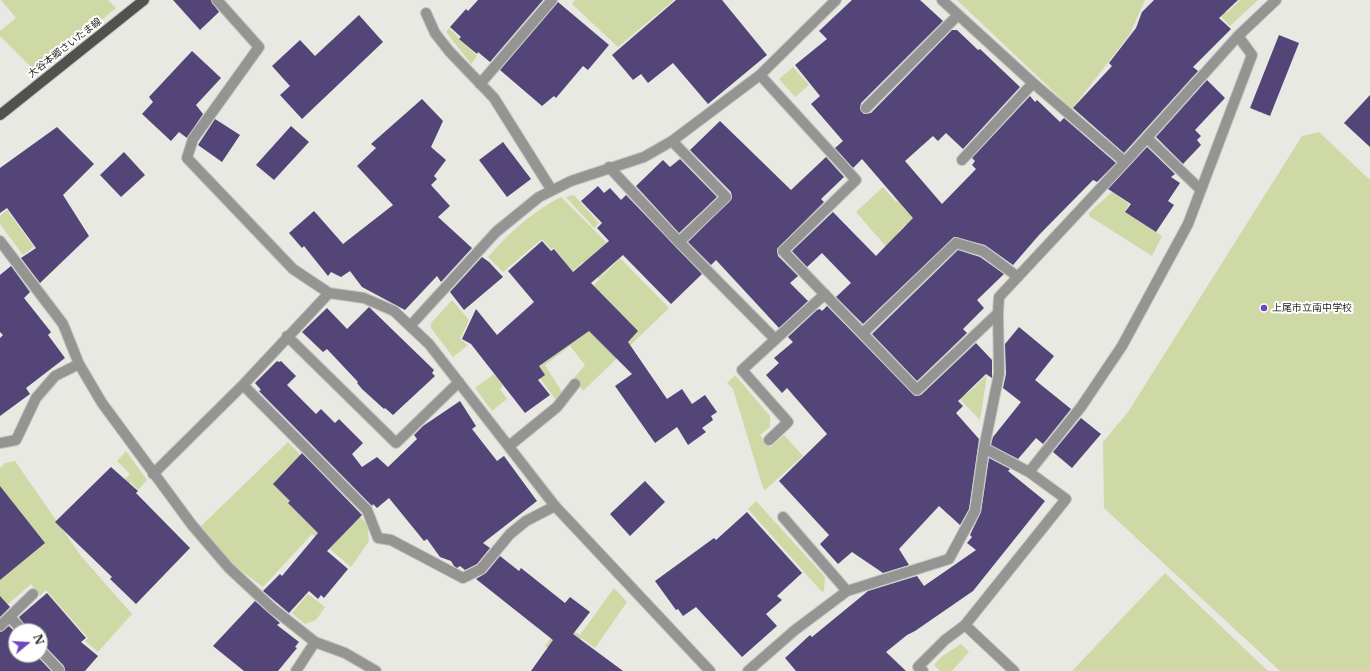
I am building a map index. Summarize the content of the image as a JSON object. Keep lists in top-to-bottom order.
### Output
{
  "streets": {
    "main road": ["大谷本郷さいたま線"]
  },
  "places": ["上尾市立南中学校"],
  "north": "right"
}
